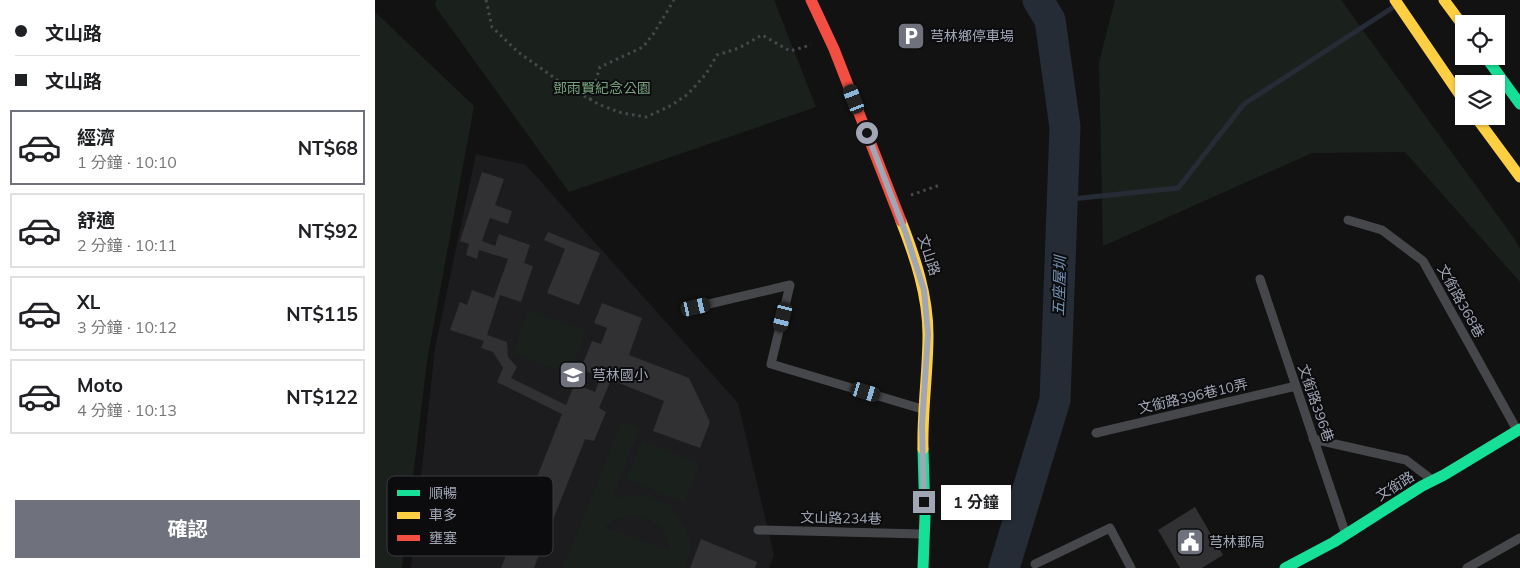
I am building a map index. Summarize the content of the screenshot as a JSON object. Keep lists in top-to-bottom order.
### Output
{
  "streets": {
    "main road": ["文山路", "文銜路"],
    "lane": [
      "文銜路368巷",
      "文銜路396巷10弄",
      "文銜路396巷",
      "文山路234巷"
    ]
  },
  "crossings": [
    ["文山路", "文山路234巷"],
    ["文銜路368巷", "文銜路"],
    ["文銜路396巷10弄", "文銜路396巷"],
    ["文銜路396巷", "文銜路"]
  ],
  "water": ["五座屋圳"],
  "parks": ["鄧雨賢紀念公園"],
  "places": {
    "parking": ["芎林鄉停車場"],
    "school or university": ["芎林國小"],
    "public building": ["芎林郵局"]
  },
  "legend": ["順暢", "車多", "壅塞"],
  "page": {
    "banner": ["文山路", "文山路"],
    "list": [
      {
        "name": "經濟",
        "note": "1 分鐘 · 10:10",
        "value": "NT$68"
      },
      {
        "name": "舒適",
        "note": "2 分鐘 · 10:11",
        "value": "NT$92"
      },
      {
        "name": "XL",
        "note": "3 分鐘 · 10:12",
        "value": "NT$115"
      },
      {
        "name": "Moto",
        "note": "4 分鐘 · 10:13",
        "value": "NT$122"
      }
    ],
    "bubble": "1 分鐘",
    "buttons": "確認"
  }
}
